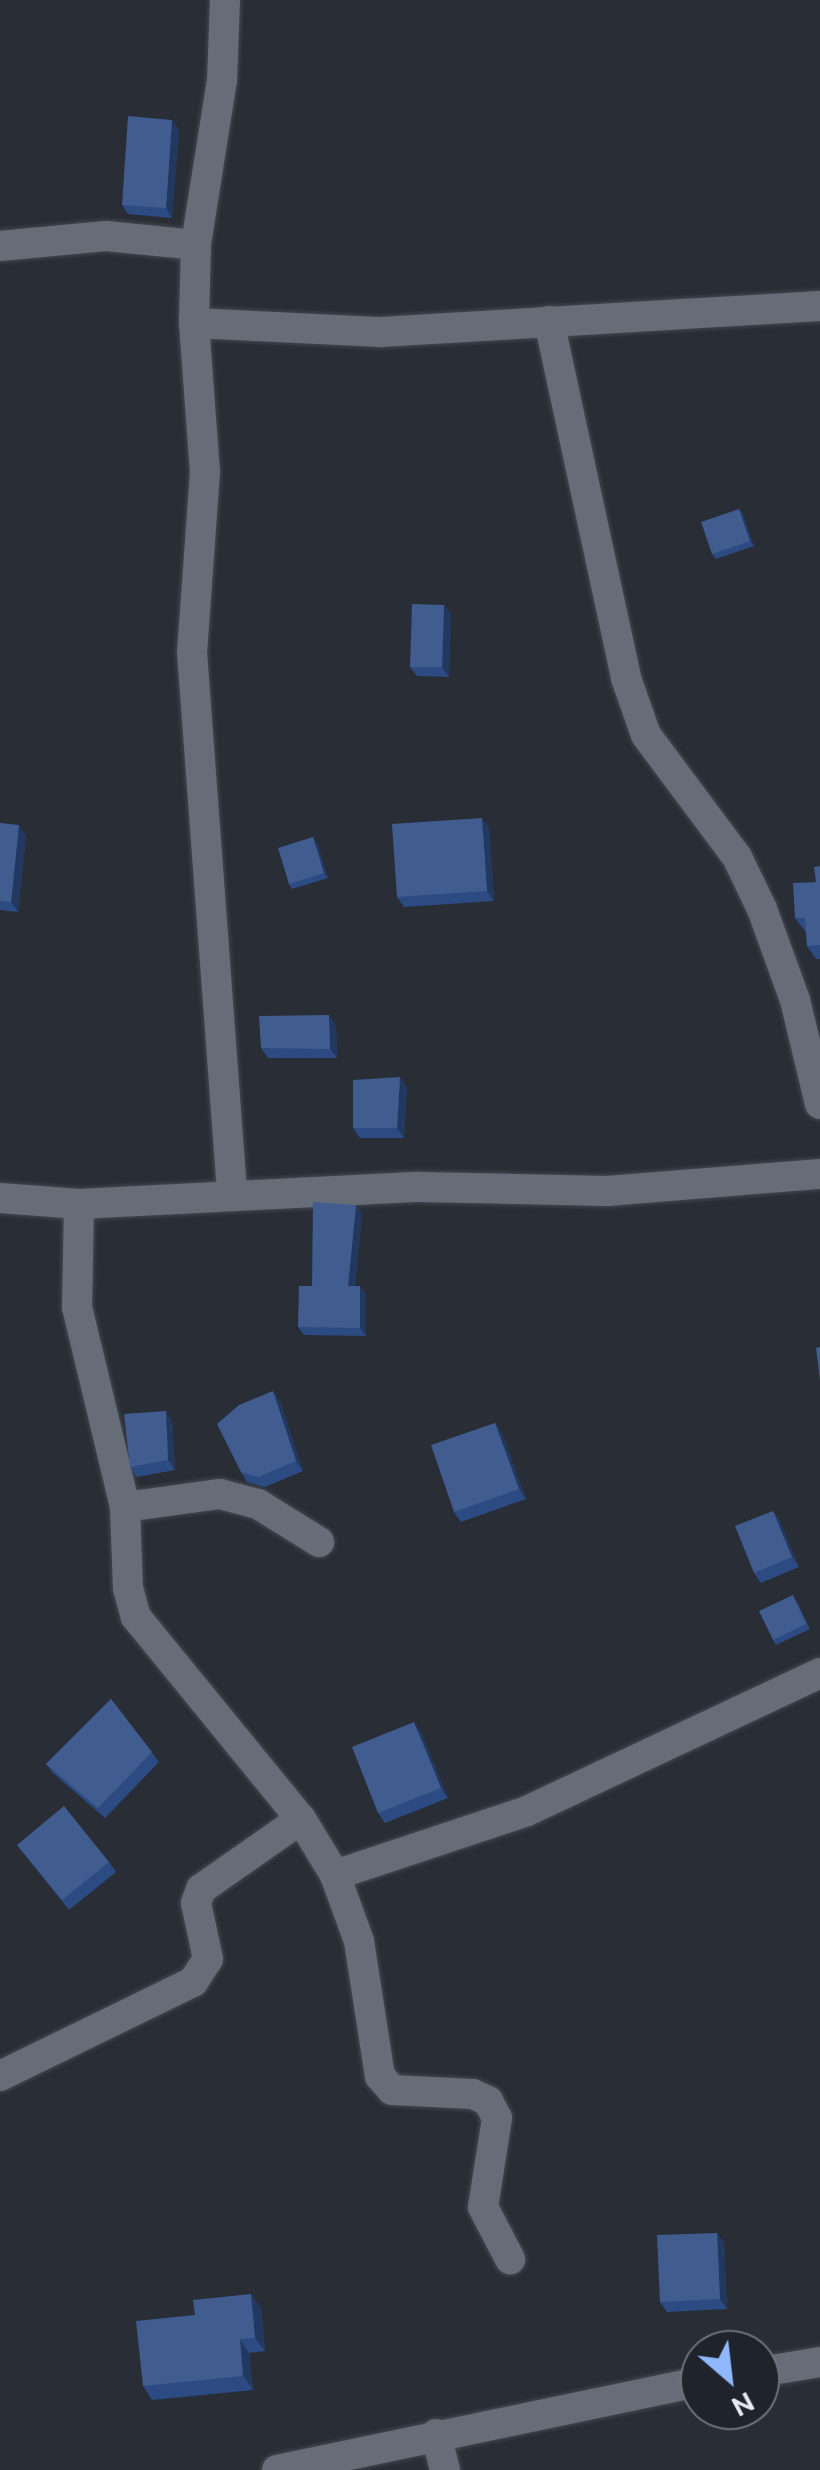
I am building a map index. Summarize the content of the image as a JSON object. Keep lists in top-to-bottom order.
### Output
{
  "north": "bottom right"
}
